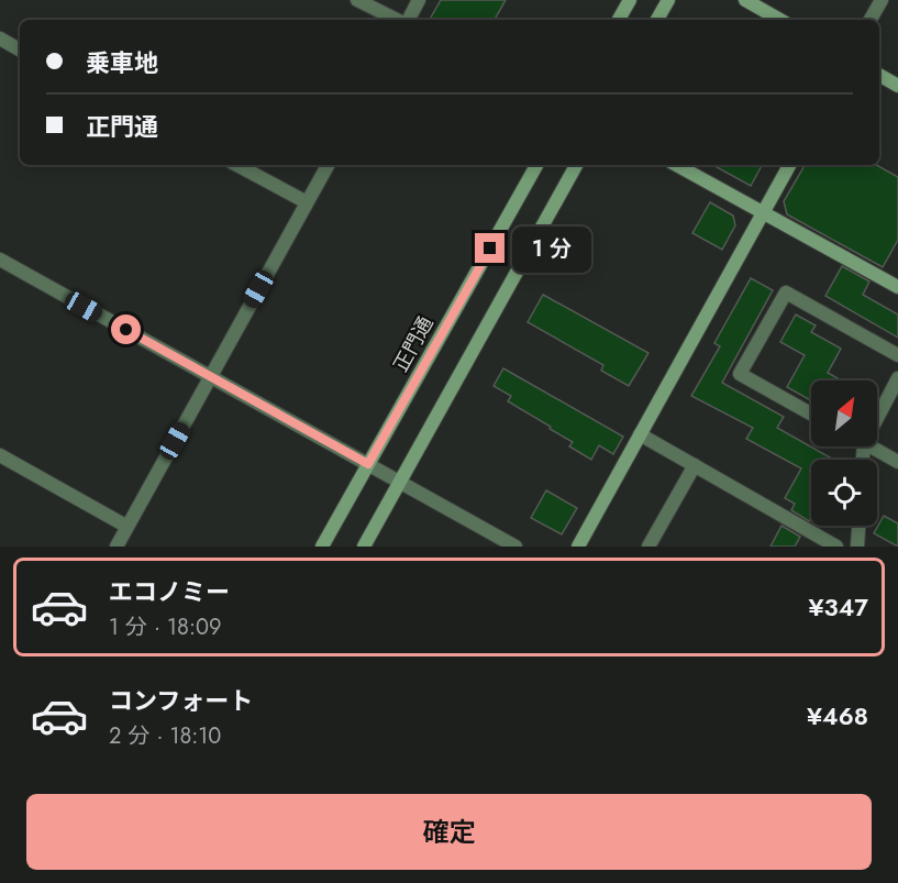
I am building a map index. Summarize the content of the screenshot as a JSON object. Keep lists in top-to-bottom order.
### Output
{
  "streets": {
    "street": ["正門通"]
  },
  "north": "top right",
  "page": {
    "banner": ["乗車地", "正門通"],
    "bubble": "1 分",
    "list": [
      {
        "name": "エコノミー",
        "note": "1 分 · 18:09",
        "value": "¥347"
      },
      {
        "name": "コンフォート",
        "note": "2 分 · 18:10",
        "value": "¥468"
      }
    ],
    "buttons": "確定"
  }
}
